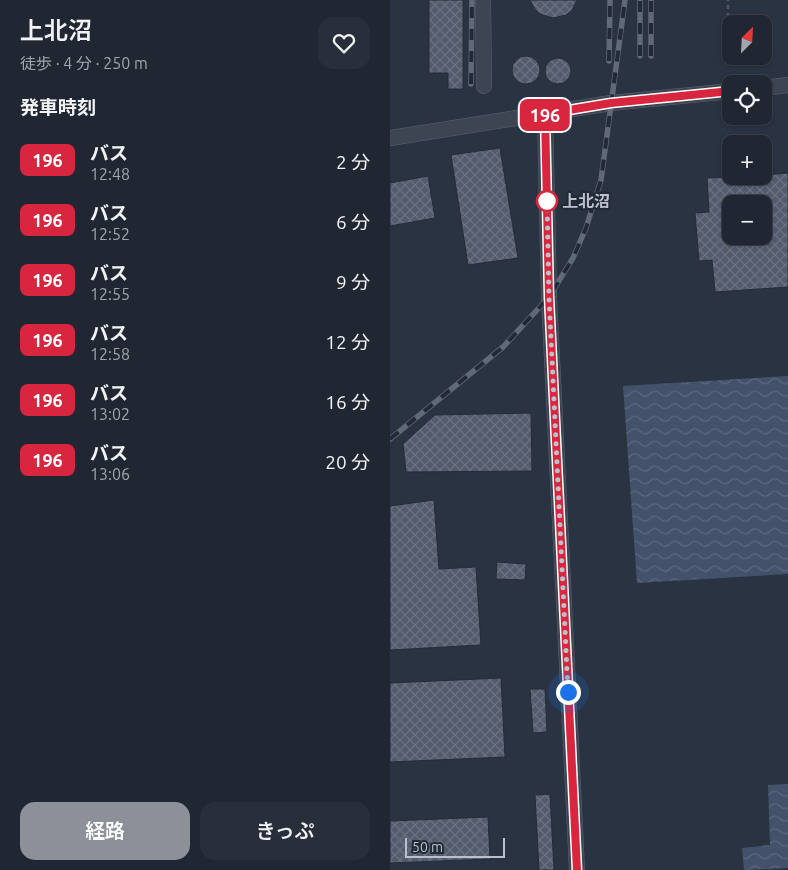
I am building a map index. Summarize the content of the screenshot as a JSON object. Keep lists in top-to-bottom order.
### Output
{
  "places": ["上北沼"],
  "lines": ["bus line 196"],
  "scale_bar": "50 m",
  "north": "top right",
  "page": {
    "heading": [
      ["上北沼", "徒歩 · 4 分 · 250 m"],
      "発車時刻"
    ],
    "on_map": "196",
    "map_buttons": ["+", "−"],
    "list": [
      {
        "mark": "196",
        "name": "バス",
        "note": "12:48",
        "value": "2 分"
      },
      {
        "mark": "196",
        "name": "バス",
        "note": "12:52",
        "value": "6 分"
      },
      {
        "mark": "196",
        "name": "バス",
        "note": "12:55",
        "value": "9 分"
      },
      {
        "mark": "196",
        "name": "バス",
        "note": "12:58",
        "value": "12 分"
      },
      {
        "mark": "196",
        "name": "バス",
        "note": "13:02",
        "value": "16 分"
      },
      {
        "mark": "196",
        "name": "バス",
        "note": "13:06",
        "value": "20 分"
      }
    ],
    "buttons": ["経路", "きっぷ"],
    "scale": "50 m"
  }
}
